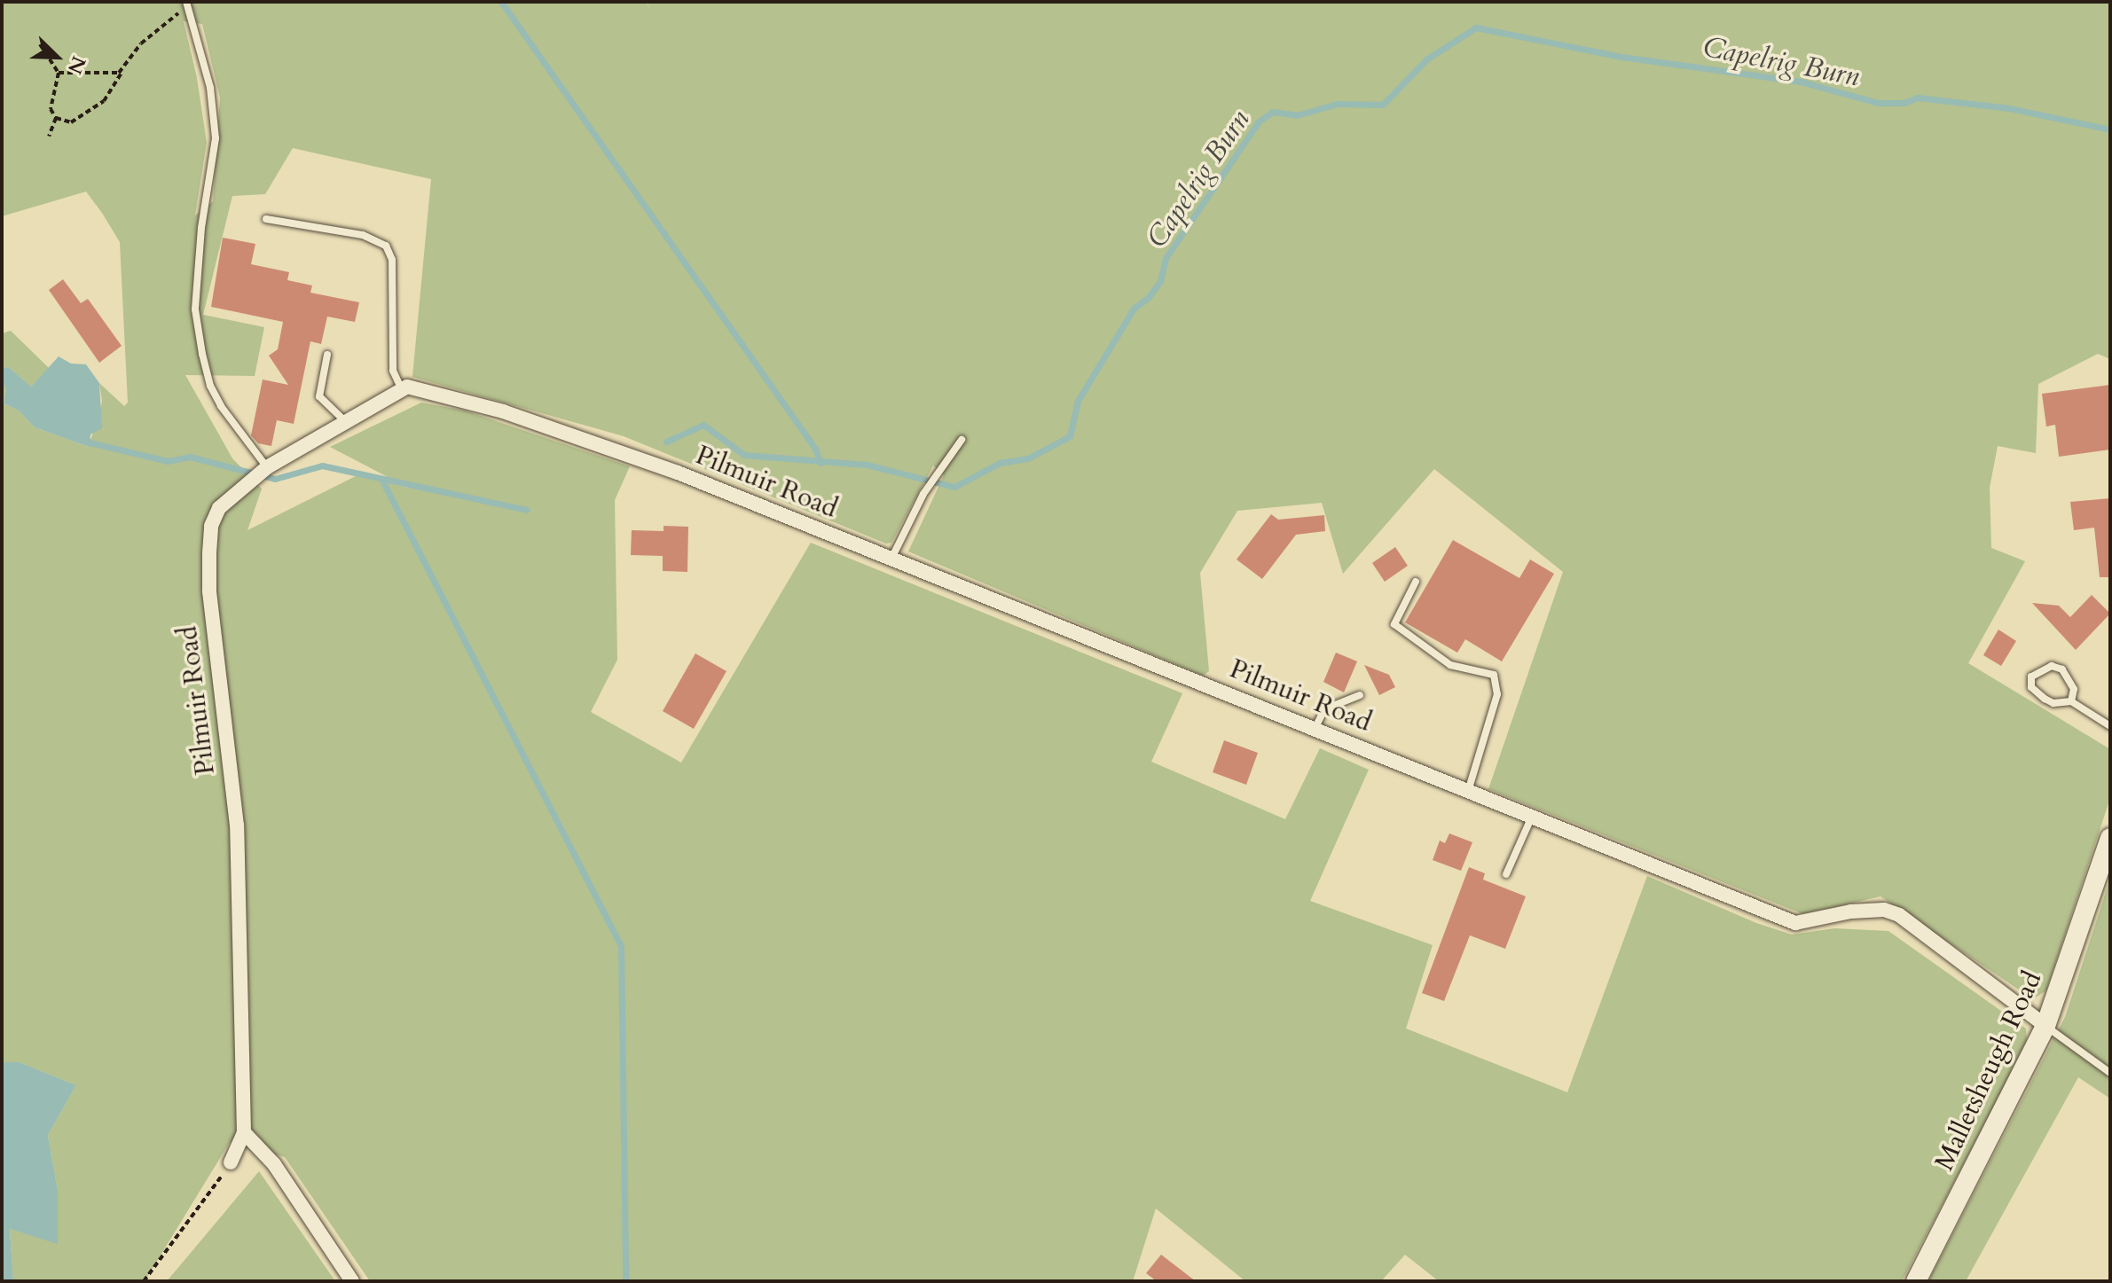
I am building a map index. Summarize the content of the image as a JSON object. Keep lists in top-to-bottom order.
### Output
{
  "streets": {
    "street": ["Pilmuir Road", "Malletsheugh Road"]
  },
  "crossings": [
    ["Pilmuir Road", "Malletsheugh Road"]
  ],
  "water": ["Capelrig Burn"],
  "north": "bottom right"
}
